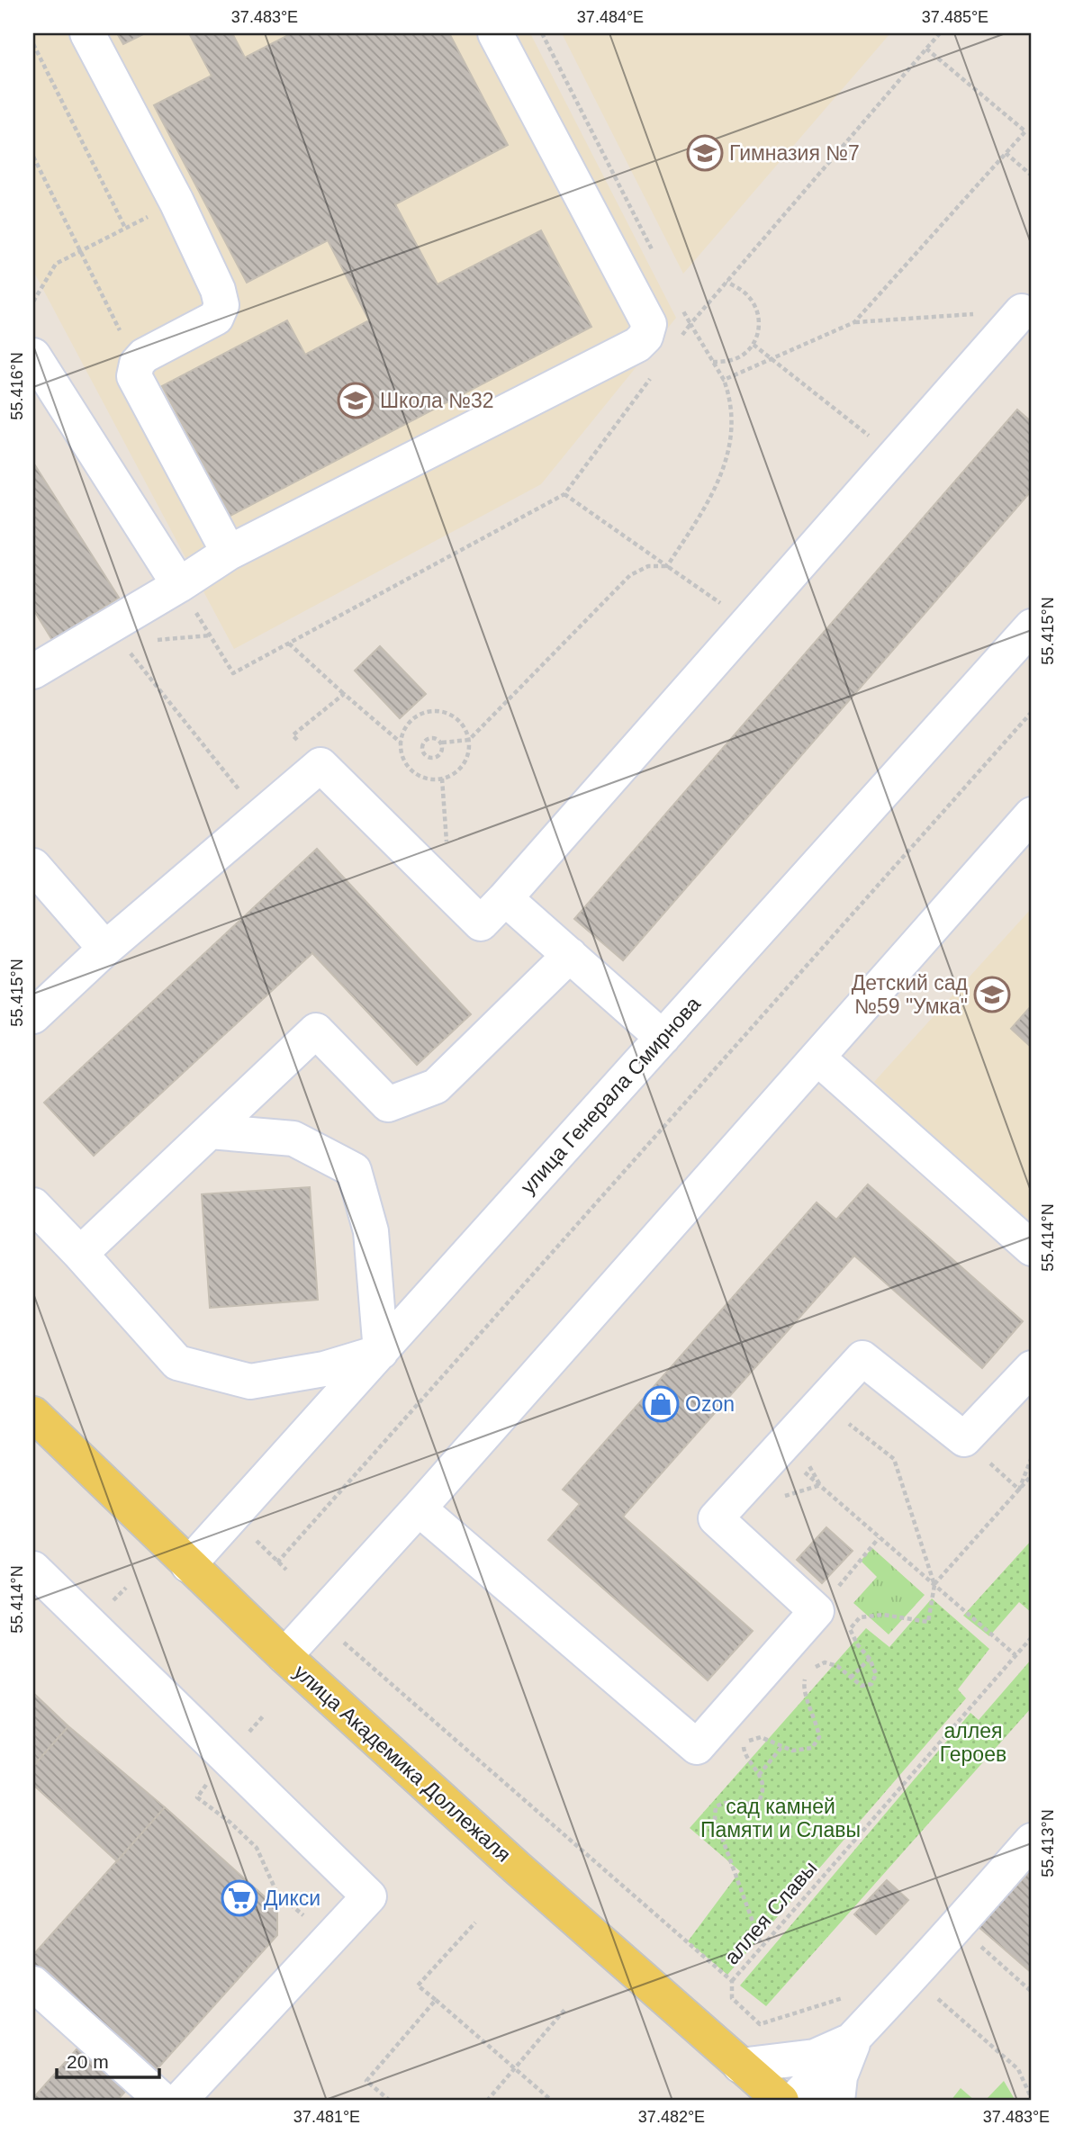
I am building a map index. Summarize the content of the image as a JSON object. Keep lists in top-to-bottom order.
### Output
{
  "streets": {
    "main road": ["улица Академика Доллежаля"],
    "street": ["улица Генерала Смирнова"],
    "path": ["аллея Славы"]
  },
  "crossings": [
    ["улица Генерала Смирнова", "улица Академика Доллежаля"]
  ],
  "parks": ["аллея Героев", "сад камней Памяти и Славы"],
  "places": {
    "school or university": ["Гимназия №7", "Школа №32", "Детский сад №59 \"Умка\""],
    "shop": ["Ozon"],
    "supermarket": ["Дикси"]
  },
  "scale_bar": "20 m",
  "coordinates": [
    "37.483°E",
    "37.484°E",
    "37.485°E",
    "55.416°N",
    "55.415°N",
    "55.414°N",
    "55.413°N",
    "37.481°E",
    "37.482°E"
  ]
}
